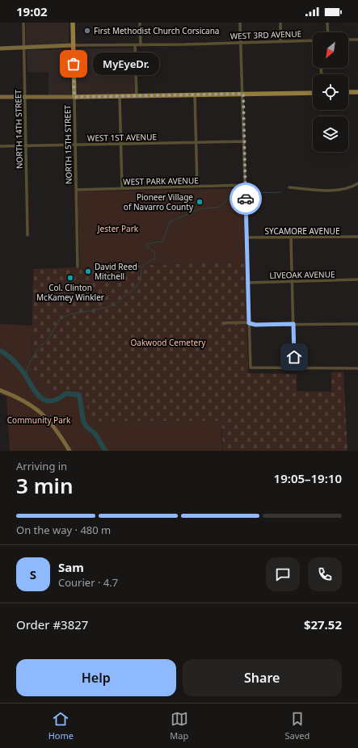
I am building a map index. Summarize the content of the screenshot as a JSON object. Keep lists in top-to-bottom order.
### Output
{
  "streets": {
    "main road": ["NORTH 15TH STREET"],
    "street": [
      "WEST 3RD AVENUE",
      "NORTH 14TH STREET",
      "WEST 1ST AVENUE",
      "WEST PARK AVENUE",
      "SYCAMORE AVENUE",
      "LIVEOAK AVENUE"
    ]
  },
  "crossings": [
    ["WEST 3RD AVENUE", "NORTH 14TH STREET"],
    ["WEST 3RD AVENUE", "NORTH 15TH STREET"],
    ["NORTH 14TH STREET", "WEST 1ST AVENUE"],
    ["WEST 1ST AVENUE", "NORTH 15TH STREET"],
    ["NORTH 15TH STREET", "WEST PARK AVENUE"]
  ],
  "parks": ["Jester Park", "Oakwood Cemetery", "Community Park"],
  "places": [
    "First Methodist Church Corsicana",
    "MyEyeDr.",
    "Pioneer Village of Navarro County",
    "David Reed Mitchell",
    "Col. Clinton McKamey Winkler"
  ],
  "north": "bottom left",
  "page": {
    "status": "19:02",
    "bubble": "MyEyeDr.",
    "heading": ["3 min", "Arriving in", "19:05–19:10"],
    "panel": [
      "Sam",
      "Courier · 4.7",
      "Order #3827",
      "$27.52"
    ],
    "bar": "On the way · 480 m",
    "round": "S",
    "buttons": ["Help", "Share"],
    "tabs": ["Home", "Map", "Saved"]
  }
}
